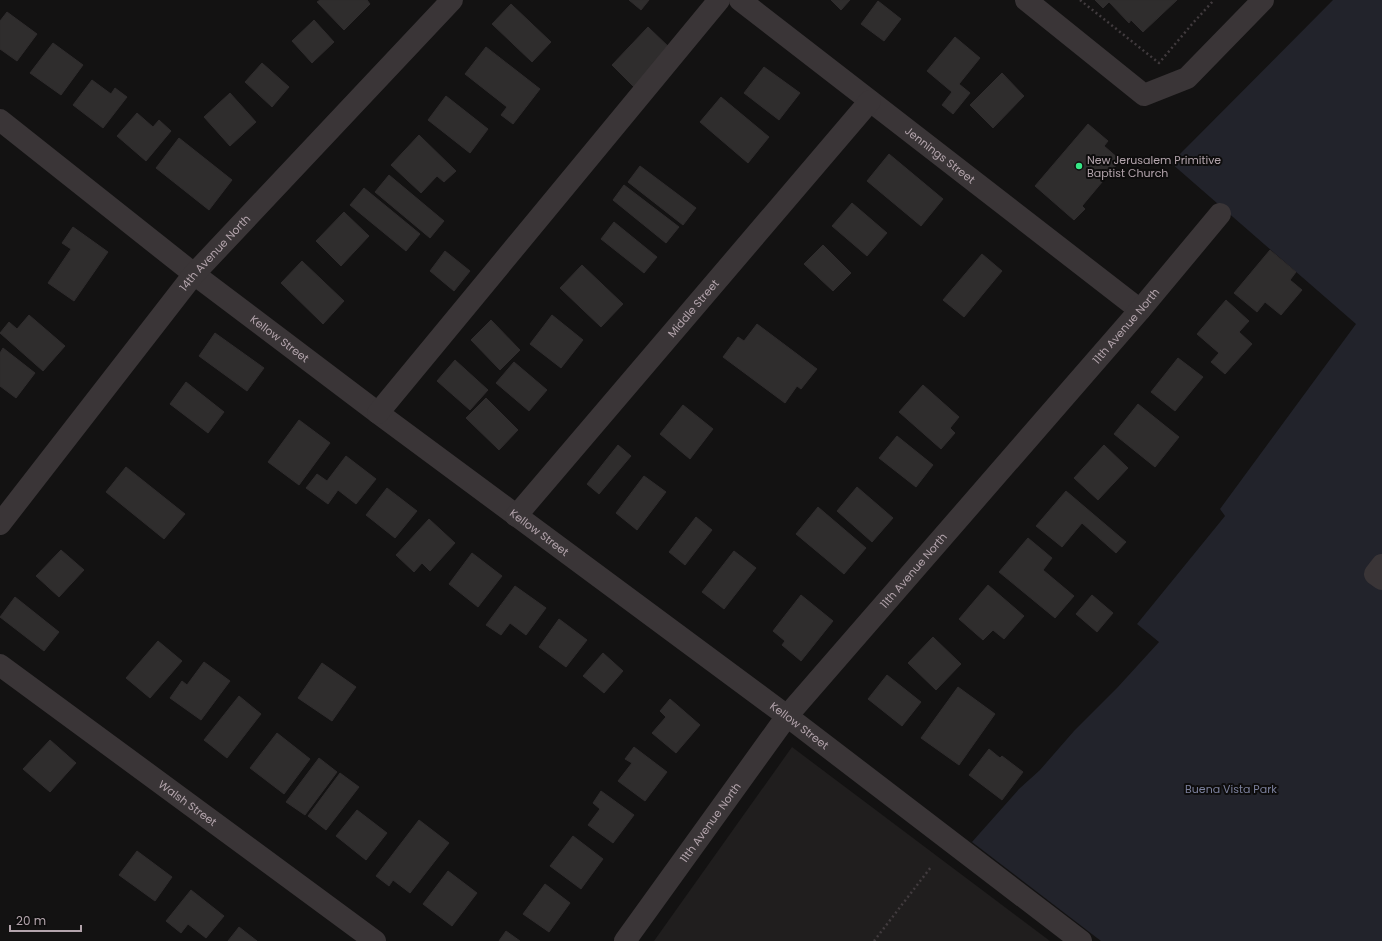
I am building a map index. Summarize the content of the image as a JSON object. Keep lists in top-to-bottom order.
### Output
{
  "streets": {
    "street": [
      "Jennings Street",
      "14th Avenue North",
      "Middle Street",
      "11th Avenue North",
      "Kellow Street",
      "Walsh Street"
    ]
  },
  "crossings": [
    ["Jennings Street", "Middle Street"],
    ["Jennings Street", "11th Avenue North"],
    ["14th Avenue North", "Kellow Street"],
    ["Middle Street", "Kellow Street"],
    ["11th Avenue North", "Kellow Street"]
  ],
  "parks": ["Buena Vista Park"],
  "places": ["New Jerusalem Primitive Baptist Church"],
  "scale_bar": "20 m"
}
